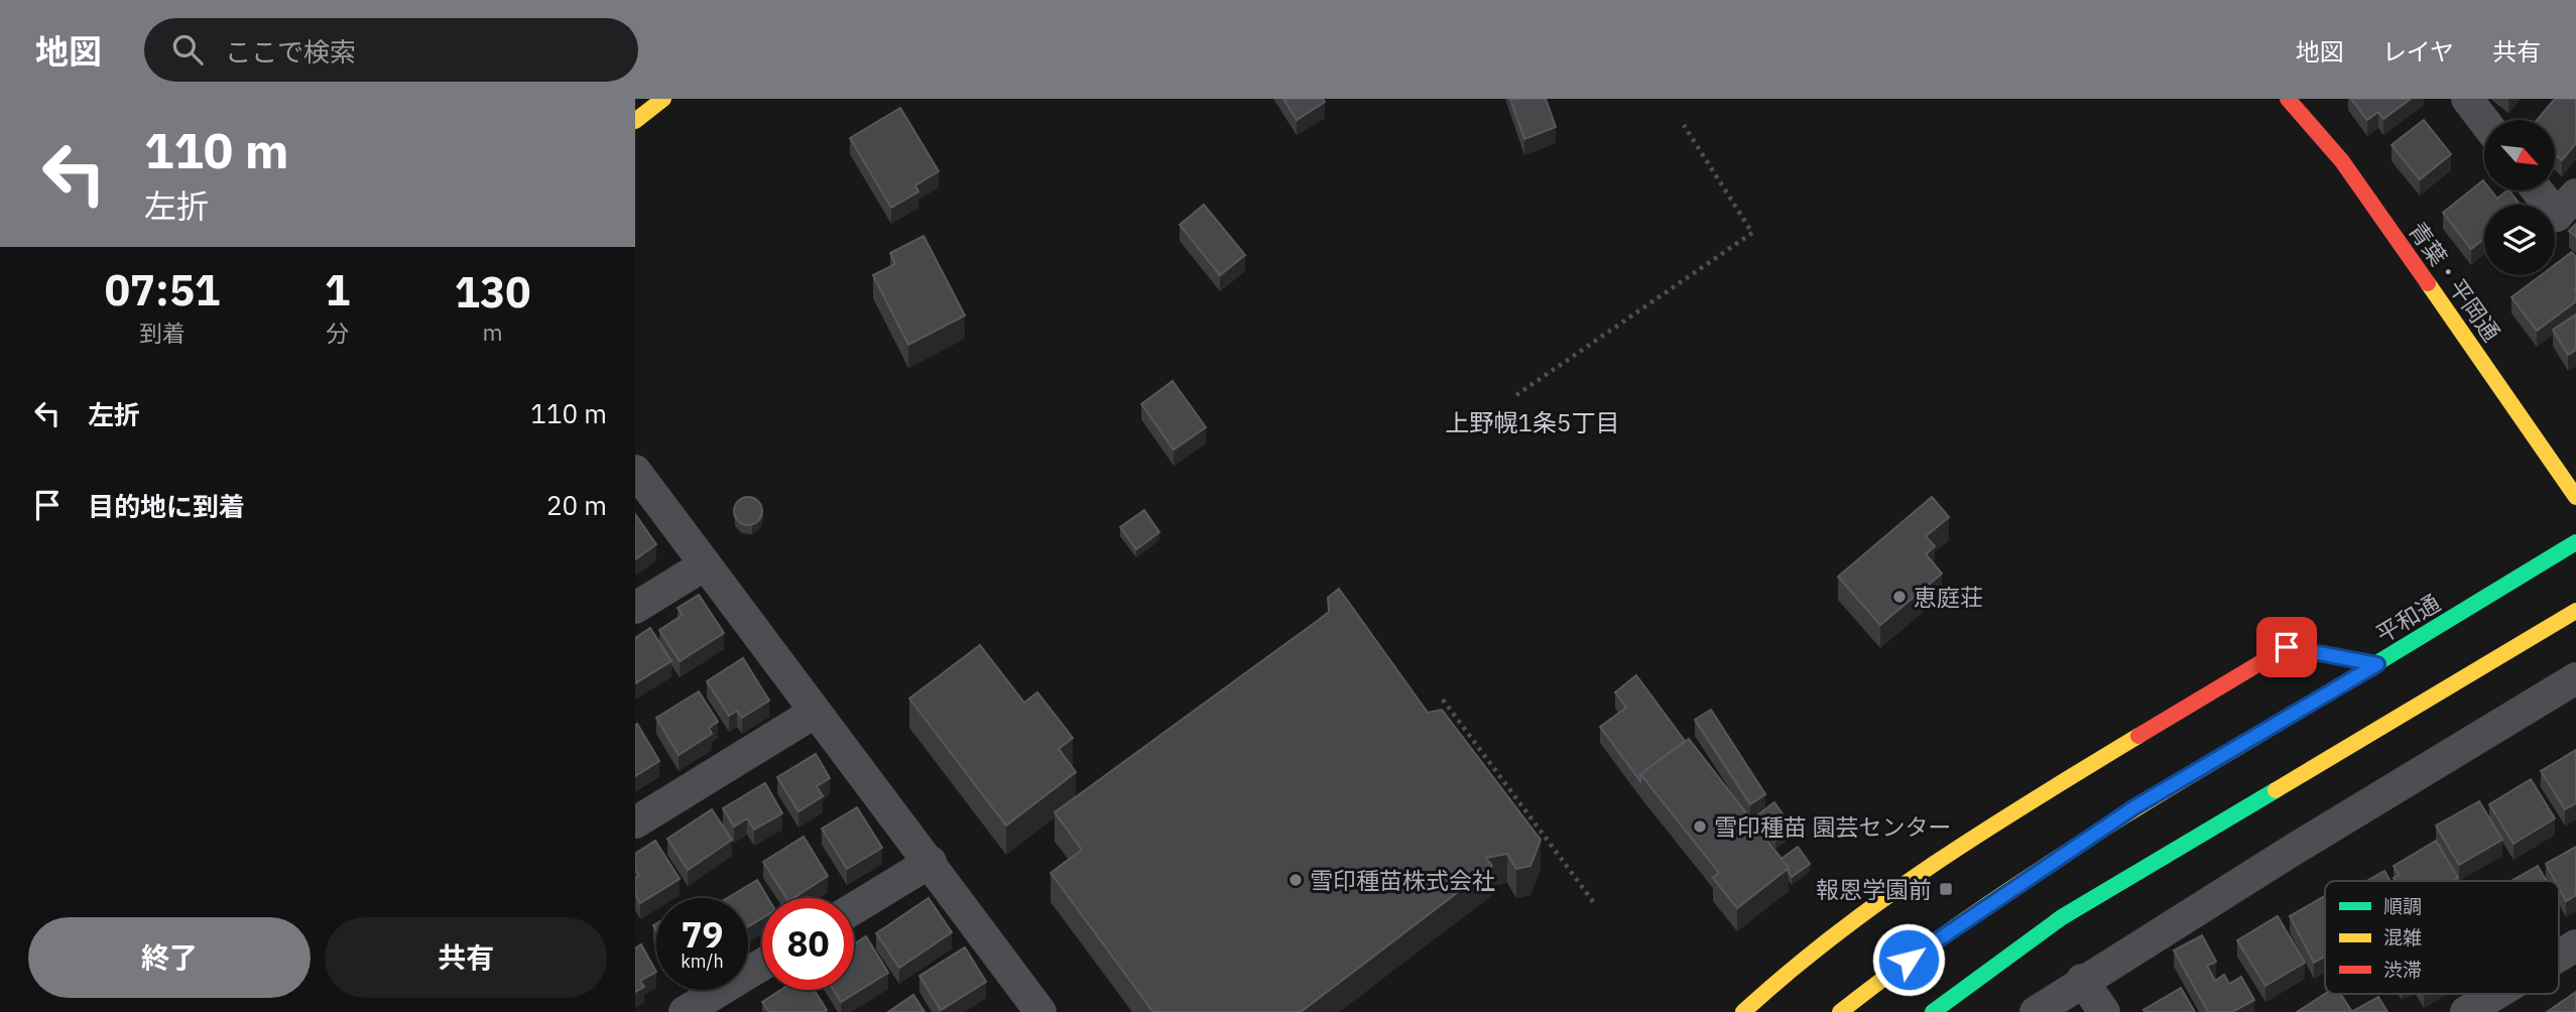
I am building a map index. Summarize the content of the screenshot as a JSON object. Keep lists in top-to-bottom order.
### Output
{
  "streets": {
    "main road": ["青葉・平岡通", "平和通"]
  },
  "districts": ["上野幌1条5丁目"],
  "places": {
    "other": ["恵庭荘", "雪印種苗 園芸センター", "雪印種苗株式会社"],
    "transit": ["報恩学園前"]
  },
  "legend": ["順調", "混雑", "渋滞"],
  "north": "bottom right",
  "page": {
    "header": "地図",
    "search": "ここで検索",
    "nav": ["地図", "レイヤ", "共有"],
    "turn": ["110 m", "左折"],
    "eta": [
      "07:51",
      "到着",
      "1",
      "分",
      "130",
      "m"
    ],
    "list": [
      {
        "name": "左折",
        "value": "110 m"
      },
      {
        "name": "目的地に到着",
        "value": "20 m"
      }
    ],
    "speed": "79 km/h",
    "limit": "80",
    "buttons": ["終了", "共有"]
  }
}
